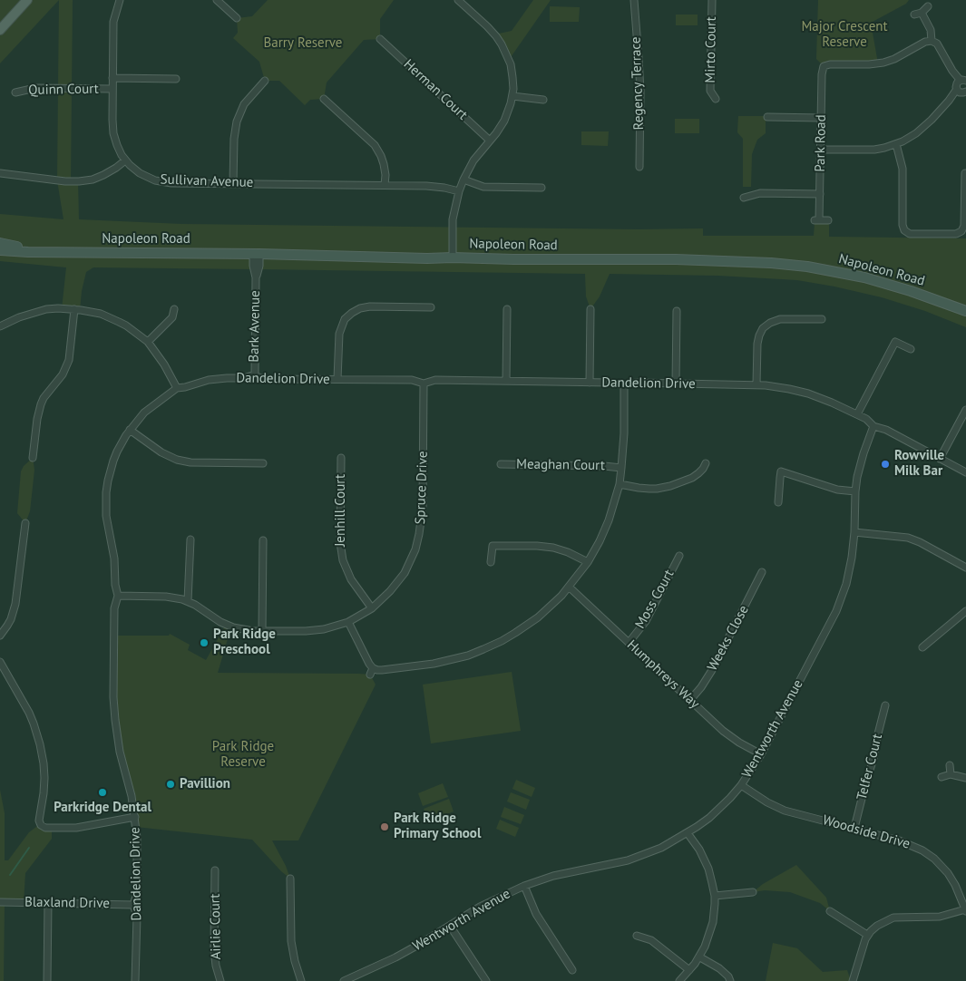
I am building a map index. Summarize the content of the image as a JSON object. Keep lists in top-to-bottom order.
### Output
{
  "streets": {
    "main road": ["Napoleon Road"],
    "street": [
      "Mirto Court",
      "Regency Terrace",
      "Quinn Court",
      "Herman Court",
      "Park Road",
      "Sullivan Avenue",
      "Bark Avenue",
      "Dandelion Drive",
      "Meaghan Court",
      "Spruce Drive",
      "Jenhill Court",
      "Moss Court",
      "Weeks Close",
      "Humphreys Way",
      "Wentworth Avenue",
      "Telfer Court",
      "Woodside Drive",
      "Blaxland Drive",
      "Airlie Court"
    ]
  },
  "crossings": [
    ["Quinn Court", "Sullivan Avenue"],
    ["Napoleon Road", "Bark Avenue"],
    ["Bark Avenue", "Dandelion Drive"],
    ["Dandelion Drive", "Spruce Drive"],
    ["Dandelion Drive", "Wentworth Avenue"],
    ["Dandelion Drive", "Blaxland Drive"],
    ["Spruce Drive", "Jenhill Court"],
    ["Moss Court", "Humphreys Way"],
    ["Weeks Close", "Humphreys Way"],
    ["Humphreys Way", "Wentworth Avenue"],
    ["Wentworth Avenue", "Woodside Drive"],
    ["Telfer Court", "Woodside Drive"]
  ],
  "parks": ["Major Crescent Reserve", "Barry Reserve", "Park Ridge Reserve"],
  "places": [
    "Rowville Milk Bar",
    "Park Ridge Preschool",
    "Pavillion",
    "Parkridge Dental",
    "Park Ridge Primary School"
  ]
}
